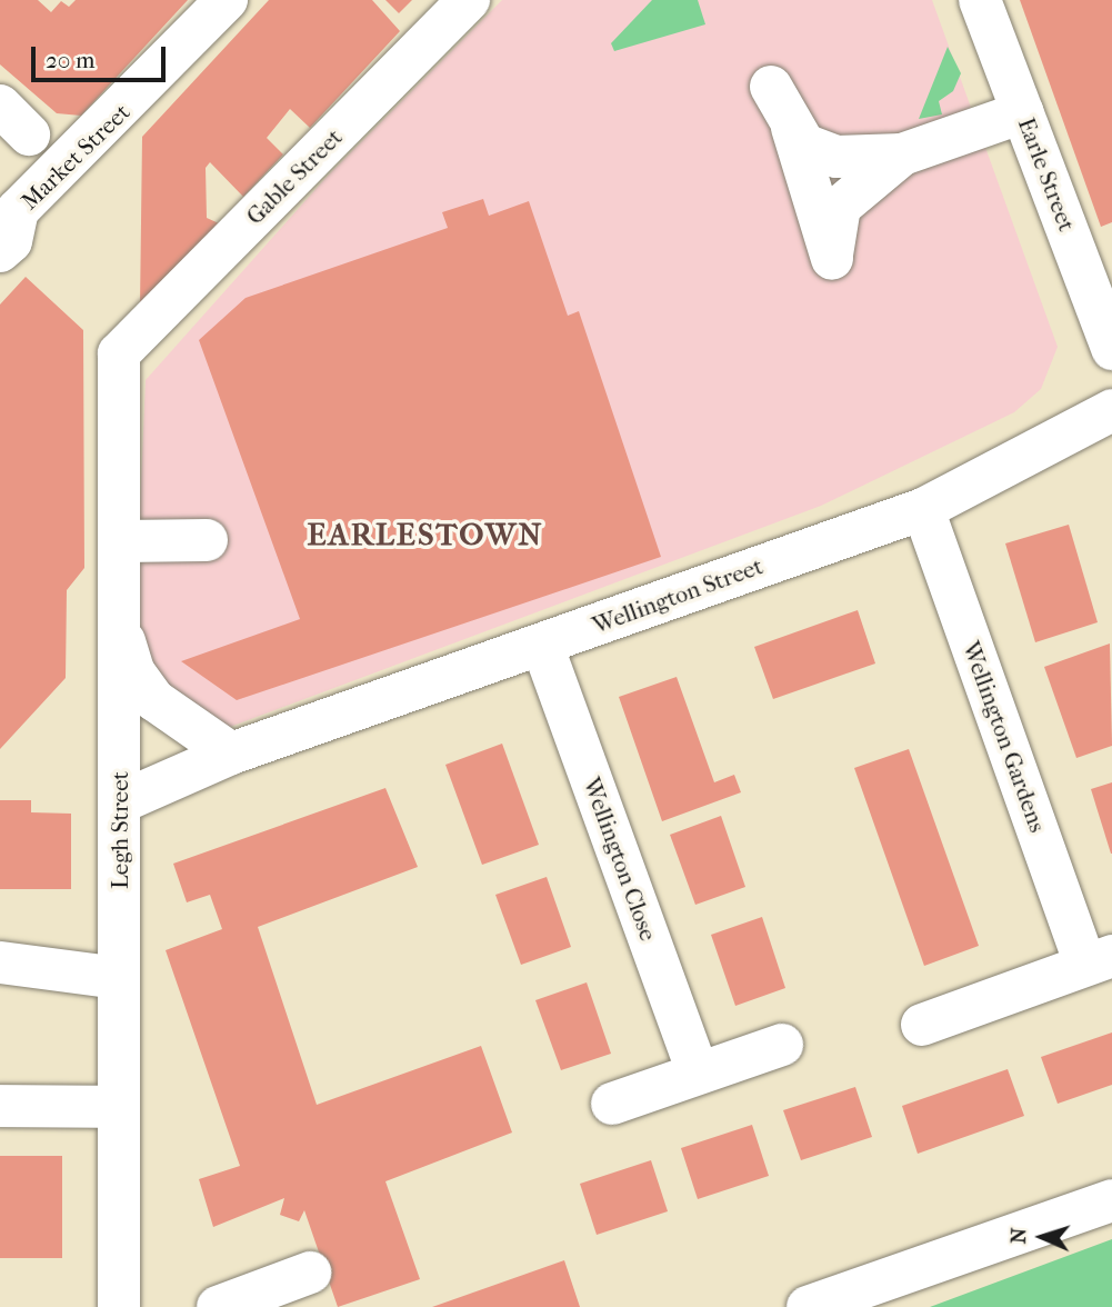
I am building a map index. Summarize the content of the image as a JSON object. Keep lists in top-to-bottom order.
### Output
{
  "streets": {
    "street": [
      "Market Street",
      "Earle Street",
      "Gable Street",
      "Wellington Street",
      "Wellington Gardens",
      "Legh Street",
      "Wellington Close"
    ]
  },
  "crossings": [
    ["Gable Street", "Legh Street"],
    ["Wellington Street", "Wellington Gardens"],
    ["Wellington Street", "Legh Street"],
    ["Wellington Street", "Wellington Close"]
  ],
  "districts": ["EARLESTOWN"],
  "scale_bar": "20 m",
  "north": "left"
}
